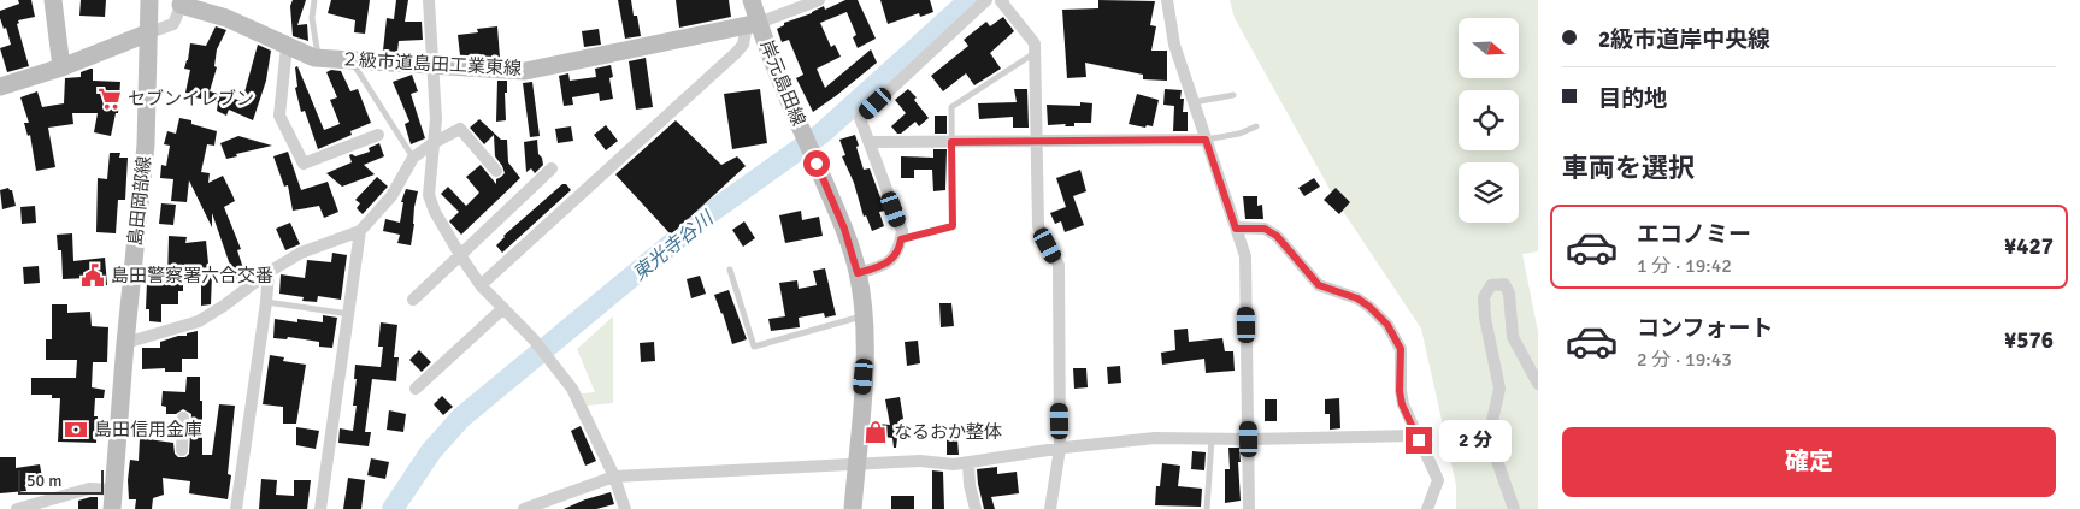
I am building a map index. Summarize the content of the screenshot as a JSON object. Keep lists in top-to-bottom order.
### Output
{
  "streets": {
    "street": ["２級市道島田工業東線", "岸元島田線", "島田岡部線"]
  },
  "crossings": [
    ["２級市道島田工業東線", "岸元島田線"]
  ],
  "water": ["東光寺谷川"],
  "places": {
    "supermarket": ["セブンイレブン"],
    "public building": ["島田警察署六合交番"],
    "bank": ["島田信用金庫"],
    "shop": ["なるおか整体"]
  },
  "scale_bar": "50 m",
  "north": "right",
  "page": {
    "banner": ["2級市道岸中央線", "目的地"],
    "heading": "車両を選択",
    "list": [
      {
        "name": "エコノミー",
        "note": "1 分 · 19:42",
        "value": "¥427"
      },
      {
        "name": "コンフォート",
        "note": "2 分 · 19:43",
        "value": "¥576"
      }
    ],
    "buttons": "確定",
    "bubble": "2 分",
    "scale": "50 m"
  }
}
